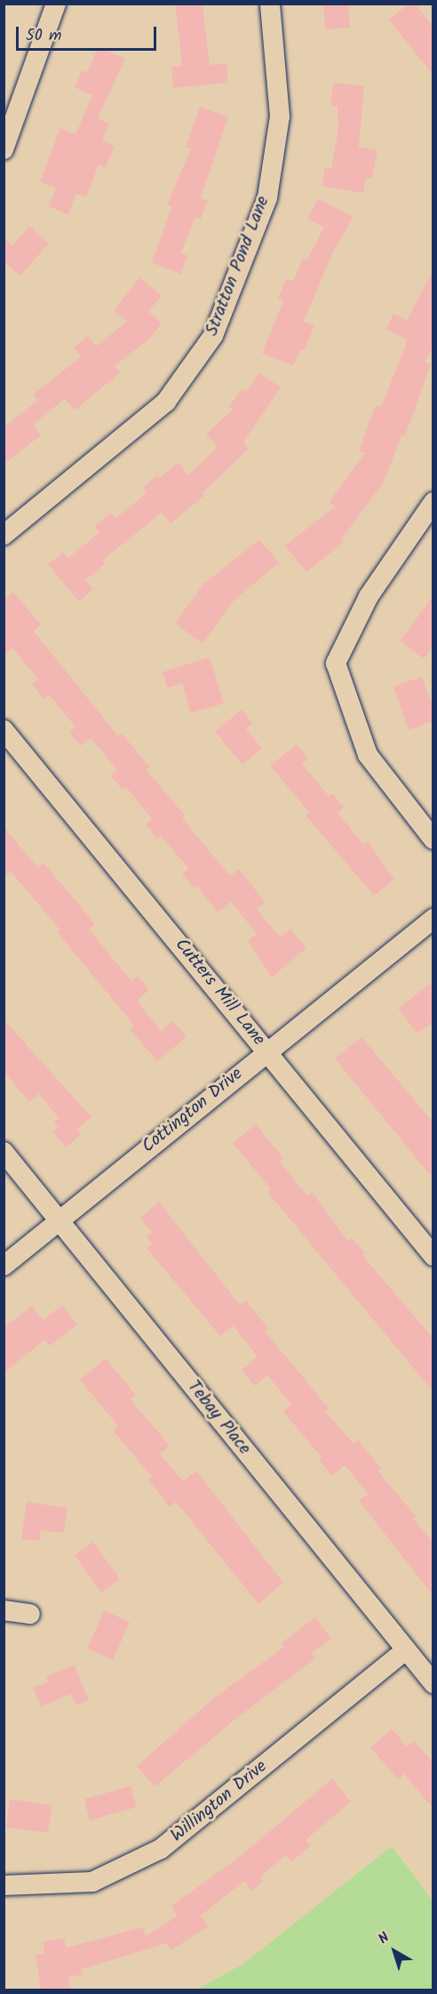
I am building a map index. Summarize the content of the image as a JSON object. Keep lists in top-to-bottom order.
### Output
{
  "streets": {
    "street": [
      "Stratton Pond Lane",
      "Cutters Mill Lane",
      "Cottington Drive",
      "Tebay Place",
      "Willington Drive"
    ]
  },
  "crossings": [
    ["Cutters Mill Lane", "Cottington Drive"],
    ["Cottington Drive", "Tebay Place"],
    ["Tebay Place", "Willington Drive"]
  ],
  "scale_bar": "50 m",
  "north": "top left"
}
